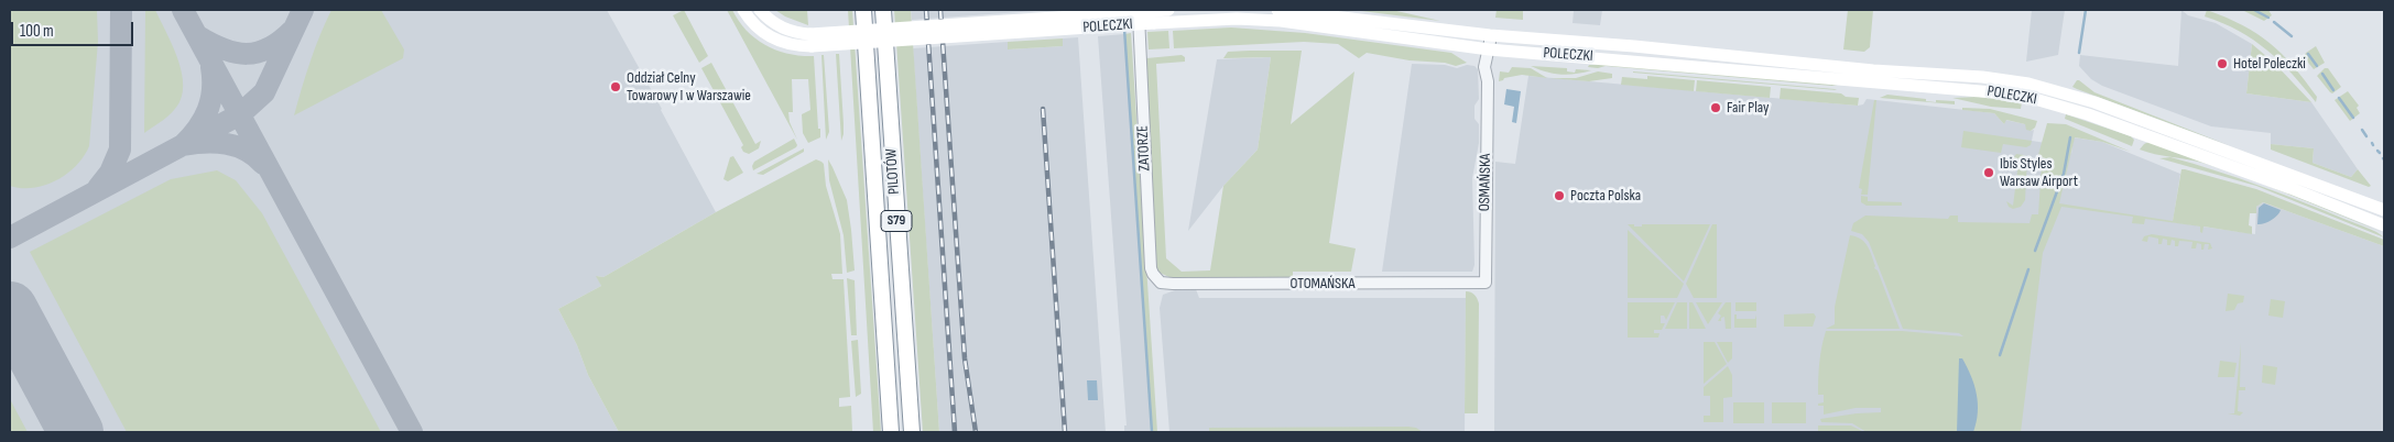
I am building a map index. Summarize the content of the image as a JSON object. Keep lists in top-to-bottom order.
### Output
{
  "streets": {
    "highway": ["PILOTÓW", "S79"],
    "main road": ["POLECZKI"],
    "street": ["ZATORZE", "OSMAŃSKA", "OTOMAŃSKA"]
  },
  "crossings": [
    ["POLECZKI", "OSMAŃSKA"],
    ["ZATORZE", "OTOMAŃSKA"],
    ["OSMAŃSKA", "OTOMAŃSKA"]
  ],
  "places": [
    "Hotel Poleczki",
    "Oddział Celny Towarowy I w Warszawie",
    "Fair Play",
    "Ibis Styles Warsaw Airport",
    "Poczta Polska"
  ],
  "scale_bar": "100 m"
}
